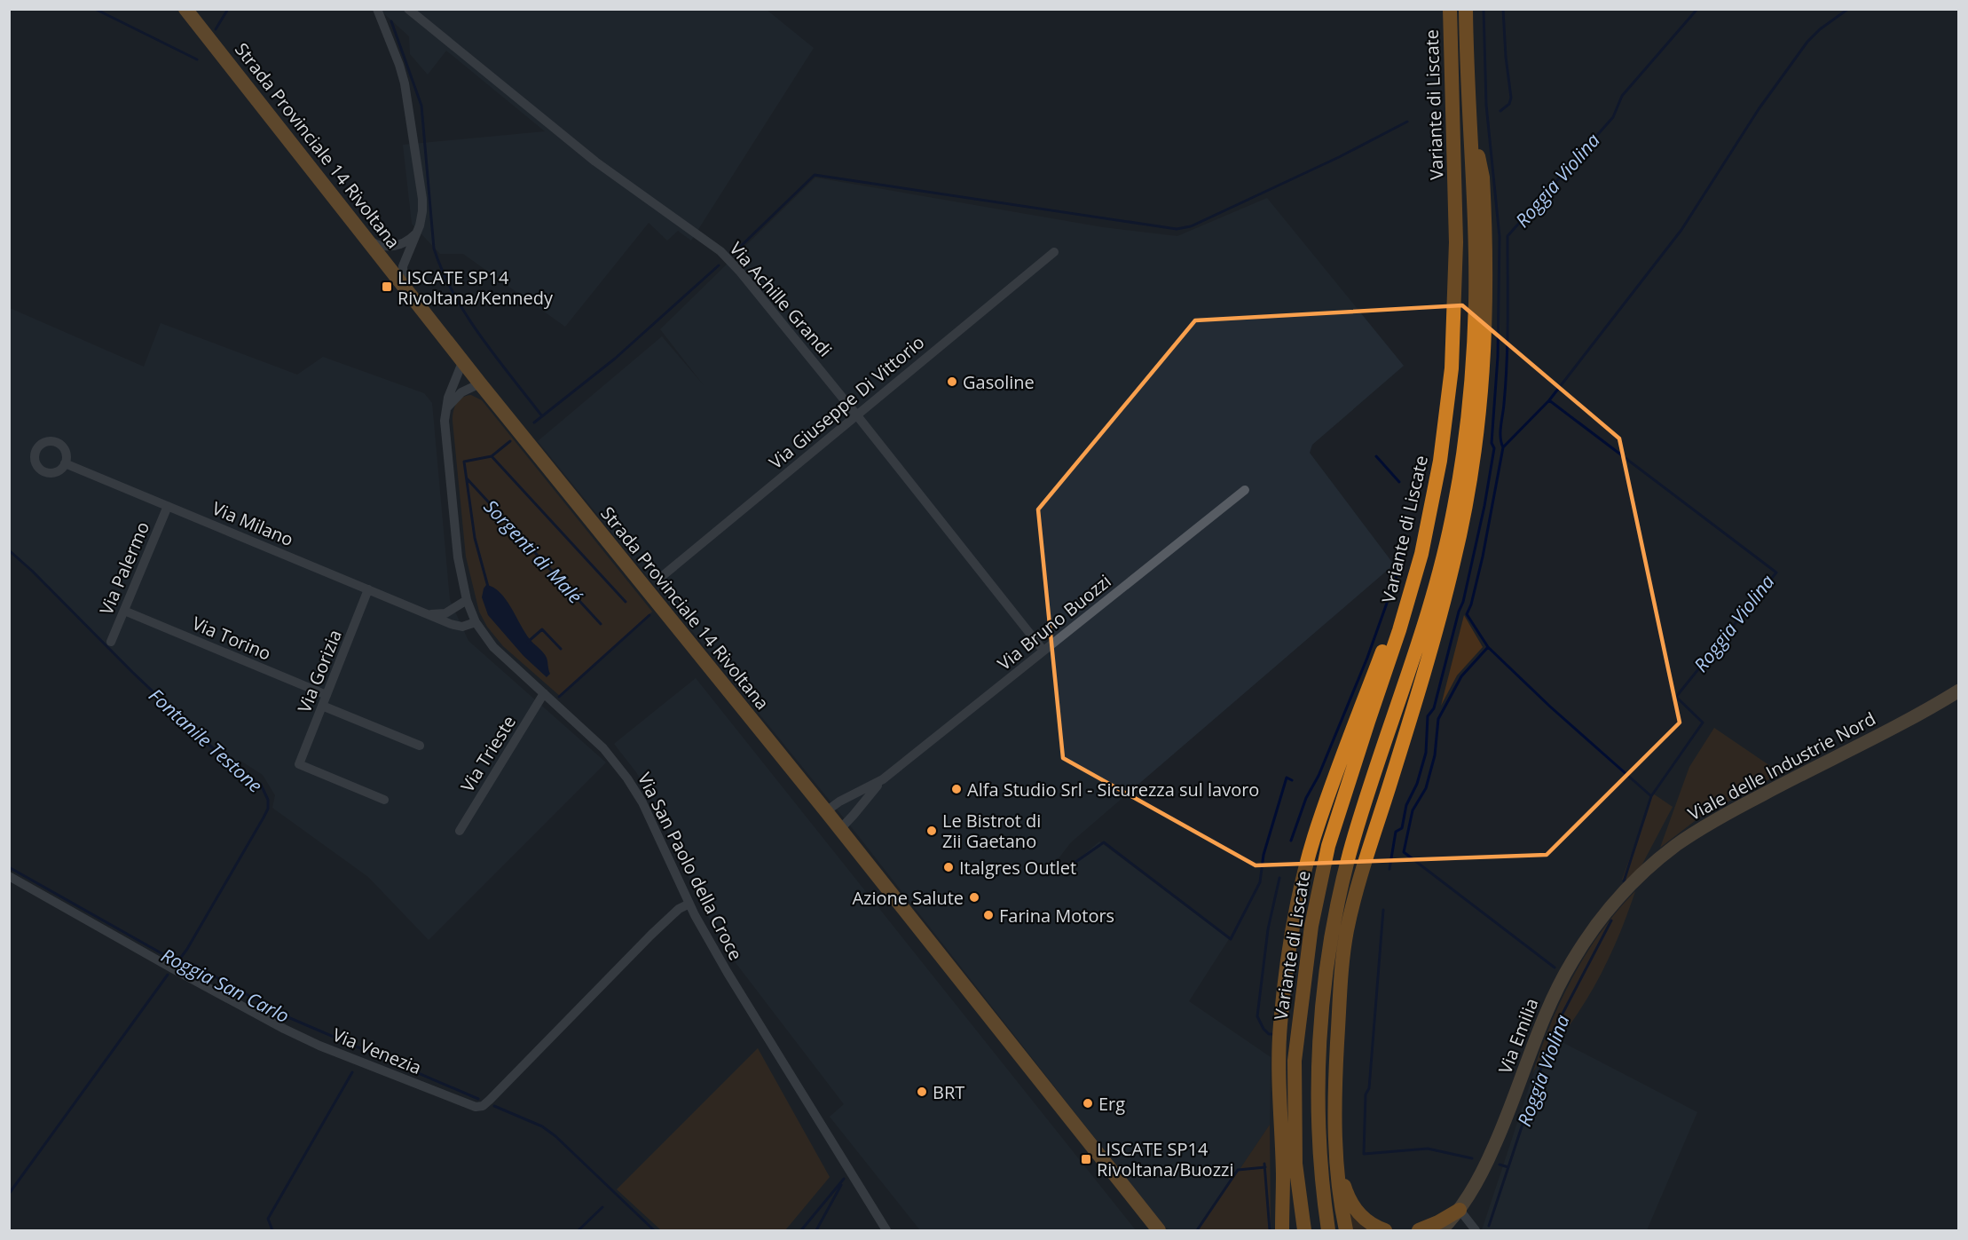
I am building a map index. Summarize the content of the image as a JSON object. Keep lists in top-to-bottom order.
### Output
{
  "streets": {
    "highway": ["Variante di Liscate"],
    "main road": ["Strada Provinciale 14 Rivoltana", "Viale delle Industrie Nord", "Via Emilia"],
    "street": [
      "Via Achille Grandi",
      "Via Giuseppe Di Vittorio",
      "Via Milano",
      "Via Palermo",
      "Via Bruno Buozzi",
      "Via Torino",
      "Via Gorizia",
      "Via Trieste",
      "Via San Paolo della Croce",
      "Via Venezia"
    ]
  },
  "crossings": [
    ["Strada Provinciale 14 Rivoltana", "Via Bruno Buozzi"],
    ["Strada Provinciale 14 Rivoltana", "Via San Paolo della Croce"],
    ["Via Achille Grandi", "Via Giuseppe Di Vittorio"],
    ["Via Achille Grandi", "Via Bruno Buozzi"],
    ["Via Milano", "Via Palermo"],
    ["Via Milano", "Via Gorizia"],
    ["Via Milano", "Via San Paolo della Croce"],
    ["Via Palermo", "Via Torino"],
    ["Via Torino", "Via Gorizia"],
    ["Via Trieste", "Via San Paolo della Croce"],
    ["Viale delle Industrie Nord", "Via Emilia"],
    ["Via San Paolo della Croce", "Via Venezia"]
  ],
  "water": [
    "Roggia Violina",
    "Sorgenti di Malé",
    "Fontanile Testone",
    "Roggia San Carlo"
  ],
  "places": {
    "transit": ["LISCATE SP14 Rivoltana/Kennedy", "LISCATE SP14 Rivoltana/Buozzi"],
    "other": [
      "Gasoline",
      "Alfa Studio Srl - Sicurezza sul lavoro",
      "Le Bistrot di Zii Gaetano",
      "Italgres Outlet",
      "Azione Salute",
      "Farina Motors",
      "BRT",
      "Erg"
    ]
  }
}
